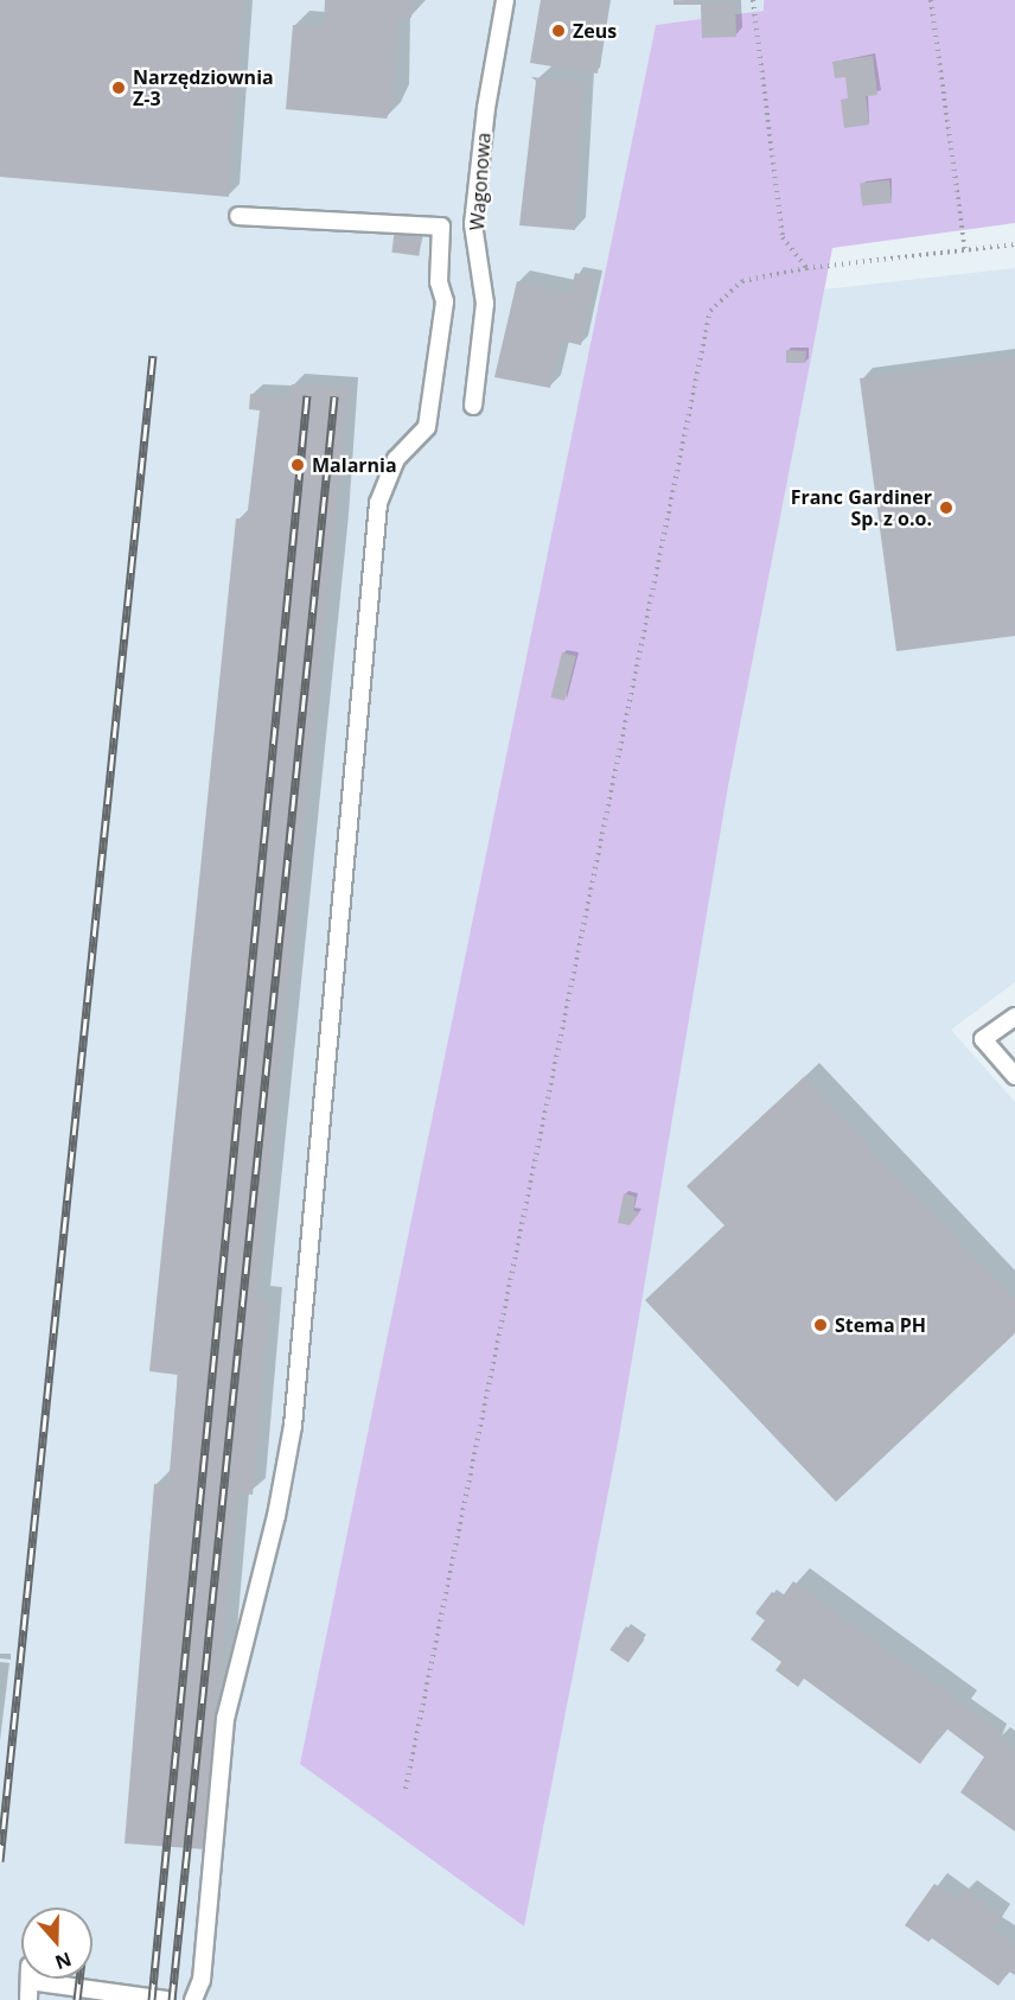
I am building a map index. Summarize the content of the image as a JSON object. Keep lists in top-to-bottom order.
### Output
{
  "streets": {
    "lane": ["Wagonowa"]
  },
  "places": [
    "Zeus",
    "Narzędziownia Z-3",
    "Malarnia",
    "Franc Gardiner Sp. z o.o.",
    "Stema PH"
  ],
  "north": "bottom"
}
